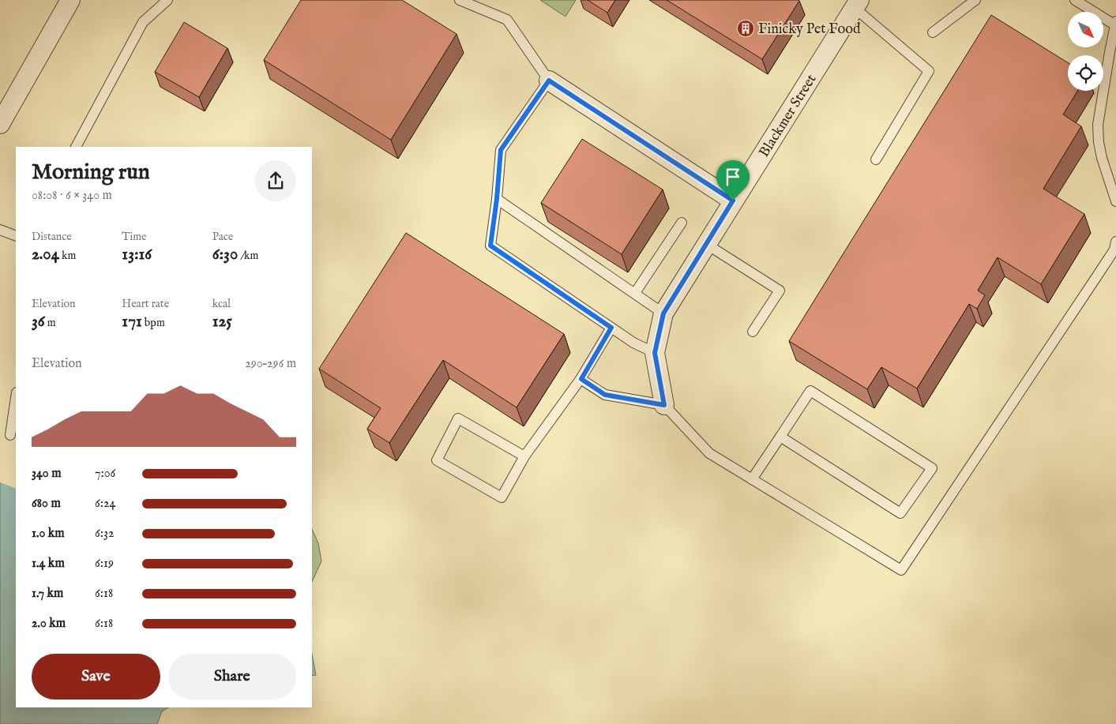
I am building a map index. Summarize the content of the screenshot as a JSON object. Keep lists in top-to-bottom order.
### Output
{
  "streets": {
    "street": ["Blackmer Street"]
  },
  "places": {
    "building": ["Finicky Pet Food"]
  },
  "north": "bottom right",
  "page": {
    "heading": ["Morning run", "08:08 · 6 × 340 m"],
    "stats": [
      ["Distance", "2.04 km"],
      ["Time", "13:16"],
      ["Pace", "6:30 /km"],
      ["Elevation", "36 m"],
      ["Heart rate", "171 bpm"],
      ["kcal", "125"]
    ],
    "chart": ["Elevation", "290–296 m"],
    "list": [
      {
        "name": "340 m",
        "note": "7:06"
      },
      {
        "name": "680 m",
        "note": "6:24"
      },
      {
        "name": "1.0 km",
        "note": "6:32"
      },
      {
        "name": "1.4 km",
        "note": "6:19"
      },
      {
        "name": "1.7 km",
        "note": "6:18"
      },
      {
        "name": "2.0 km",
        "note": "6:18"
      }
    ],
    "buttons": ["Save", "Share"]
  }
}
